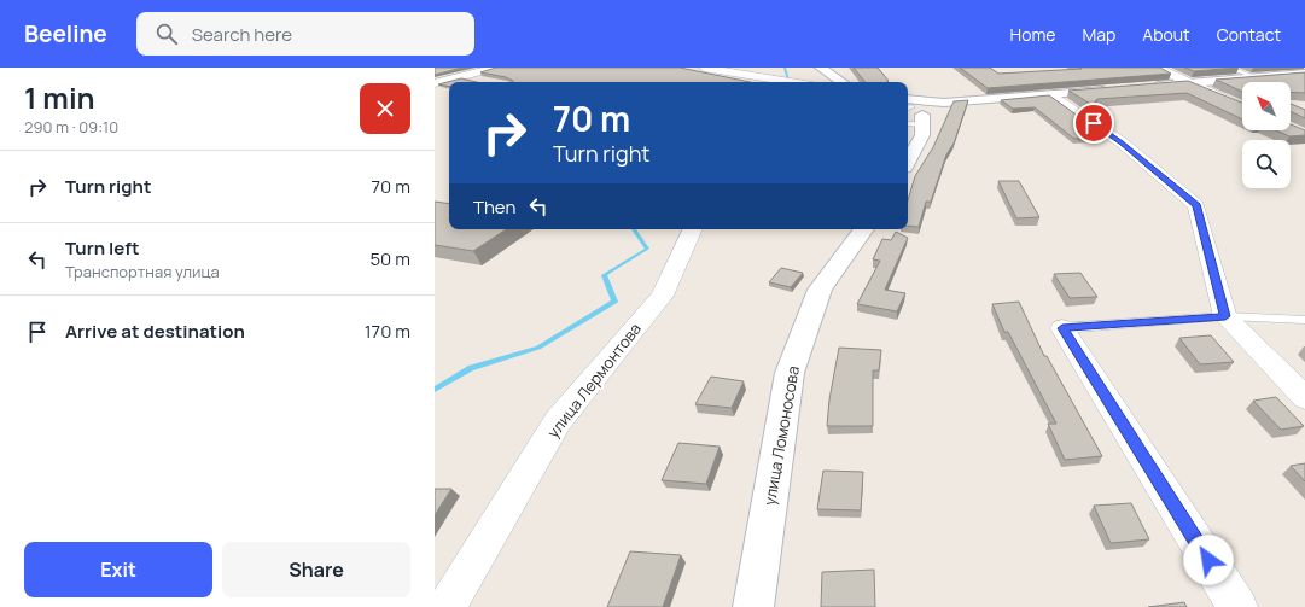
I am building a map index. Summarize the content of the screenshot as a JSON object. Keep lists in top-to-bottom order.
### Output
{
  "streets": {
    "main road": ["улица Ломоносова"],
    "street": ["улица Лермонтова"]
  },
  "north": "top left",
  "page": {
    "header": "Beeline",
    "search": "Search here",
    "nav": [
      "Home",
      "Map",
      "About",
      "Contact"
    ],
    "heading": ["1 min", "290 m · 09:10"],
    "turn": ["70 m", "Turn right"],
    "list": [
      {
        "name": "Turn right",
        "value": "70 m"
      },
      {
        "name": "Turn left",
        "note": "Транспортная улица",
        "value": "50 m"
      },
      {
        "name": "Arrive at destination",
        "value": "170 m"
      }
    ],
    "then": "Then",
    "buttons": ["Exit", "Share"]
  }
}
